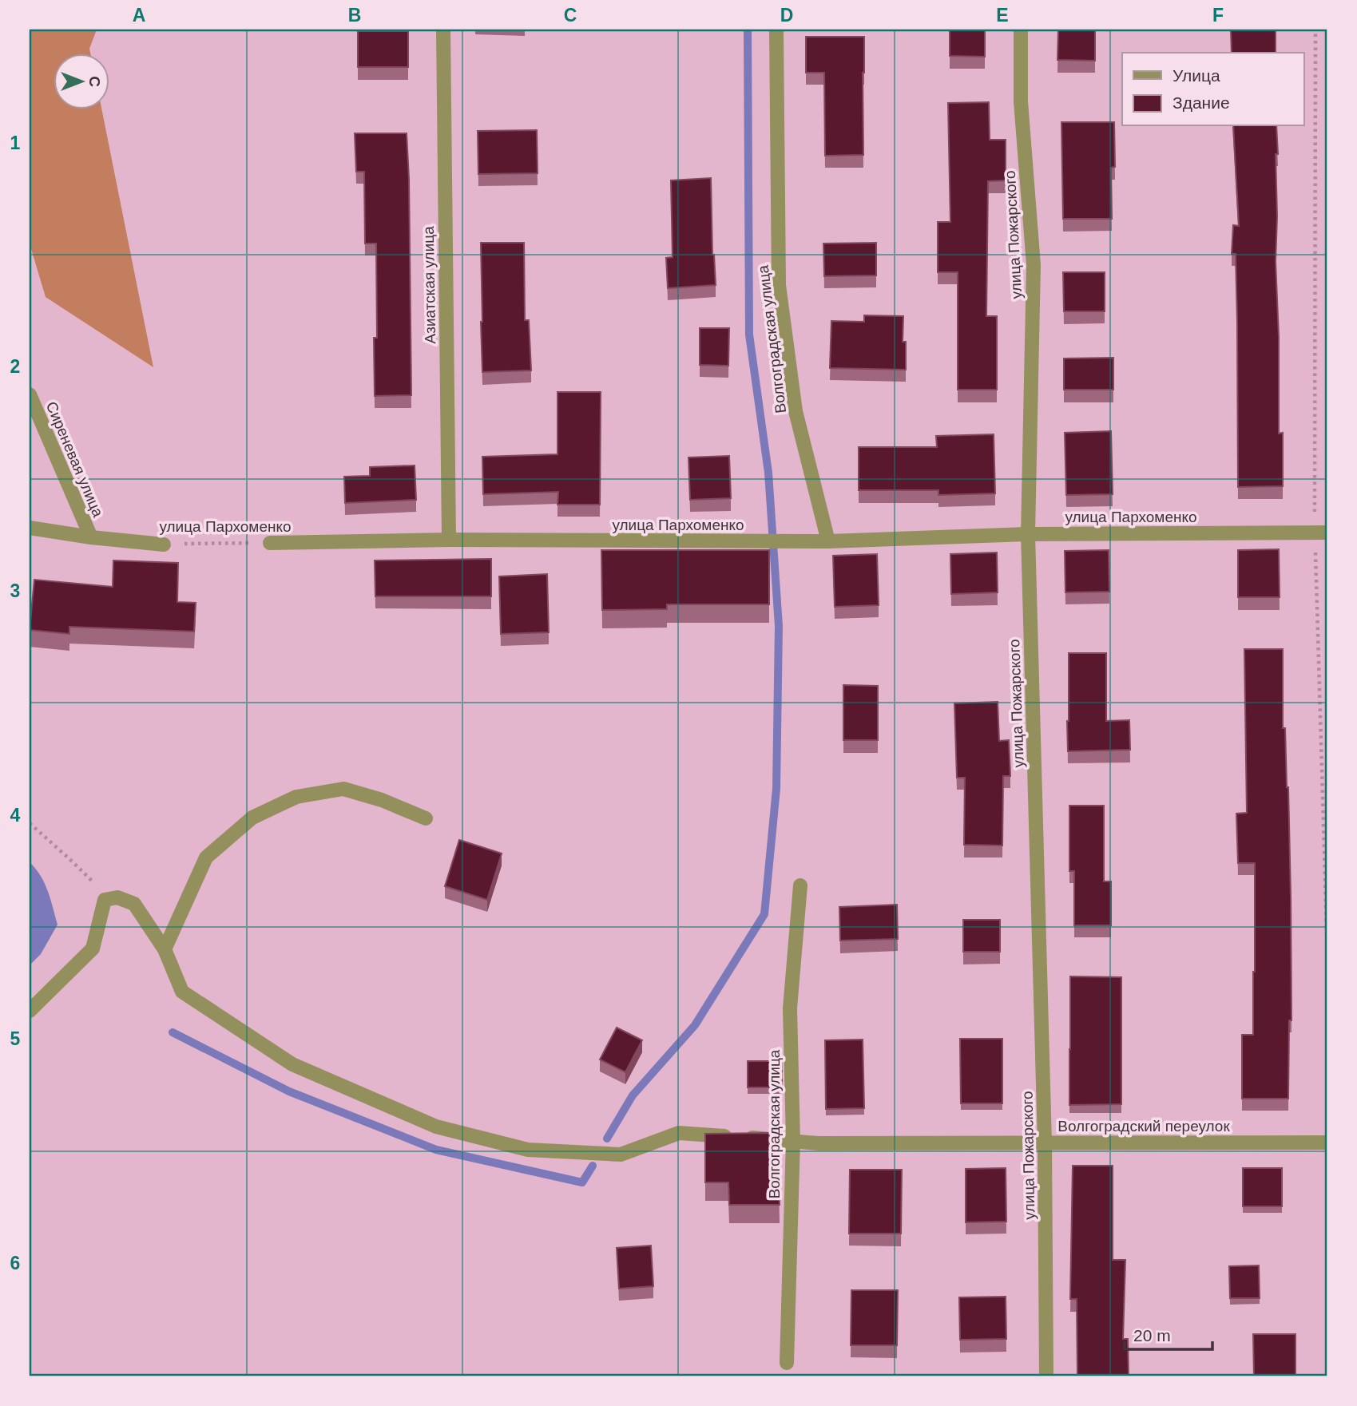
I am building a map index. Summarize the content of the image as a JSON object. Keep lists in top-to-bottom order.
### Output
{
  "streets": {
    "street": [
      "улица Пожарского",
      "Азиатская улица",
      "Волгоградская улица",
      "Сиреневая улица",
      "улица Пархоменко",
      "Волгоградский переулок"
    ]
  },
  "crossings": [
    ["улица Пожарского", "улица Пархоменко"],
    ["улица Пожарского", "Волгоградский переулок"],
    ["Азиатская улица", "улица Пархоменко"],
    ["Волгоградская улица", "улица Пархоменко"],
    ["Волгоградская улица", "Волгоградский переулок"],
    ["Сиреневая улица", "улица Пархоменко"]
  ],
  "legend": ["Улица", "Здание"],
  "scale_bar": "20 m",
  "north": "right",
  "grid": {
    "columns": [
      "A",
      "B",
      "C",
      "D",
      "E",
      "F"
    ],
    "rows": [
      "1",
      "2",
      "3",
      "4",
      "5",
      "6"
    ]
  }
}
